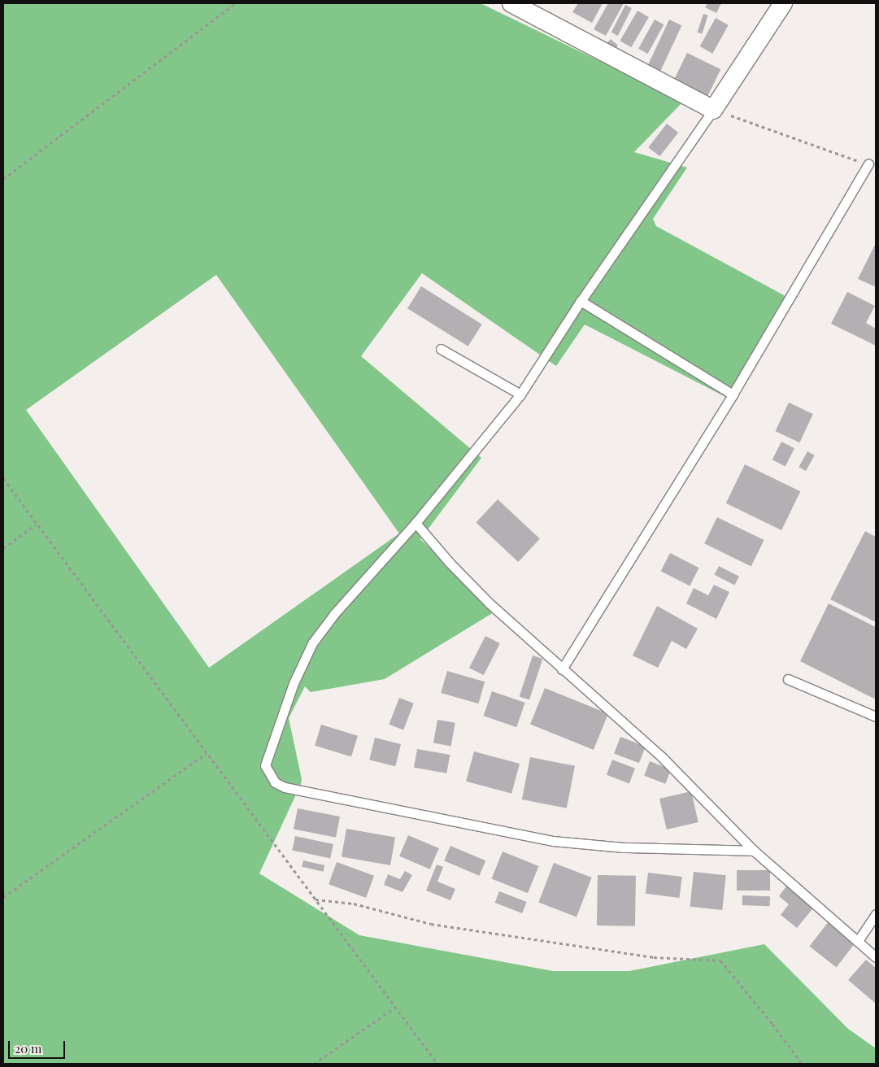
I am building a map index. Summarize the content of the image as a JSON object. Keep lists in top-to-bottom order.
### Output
{
  "scale_bar": "20 m"
}
